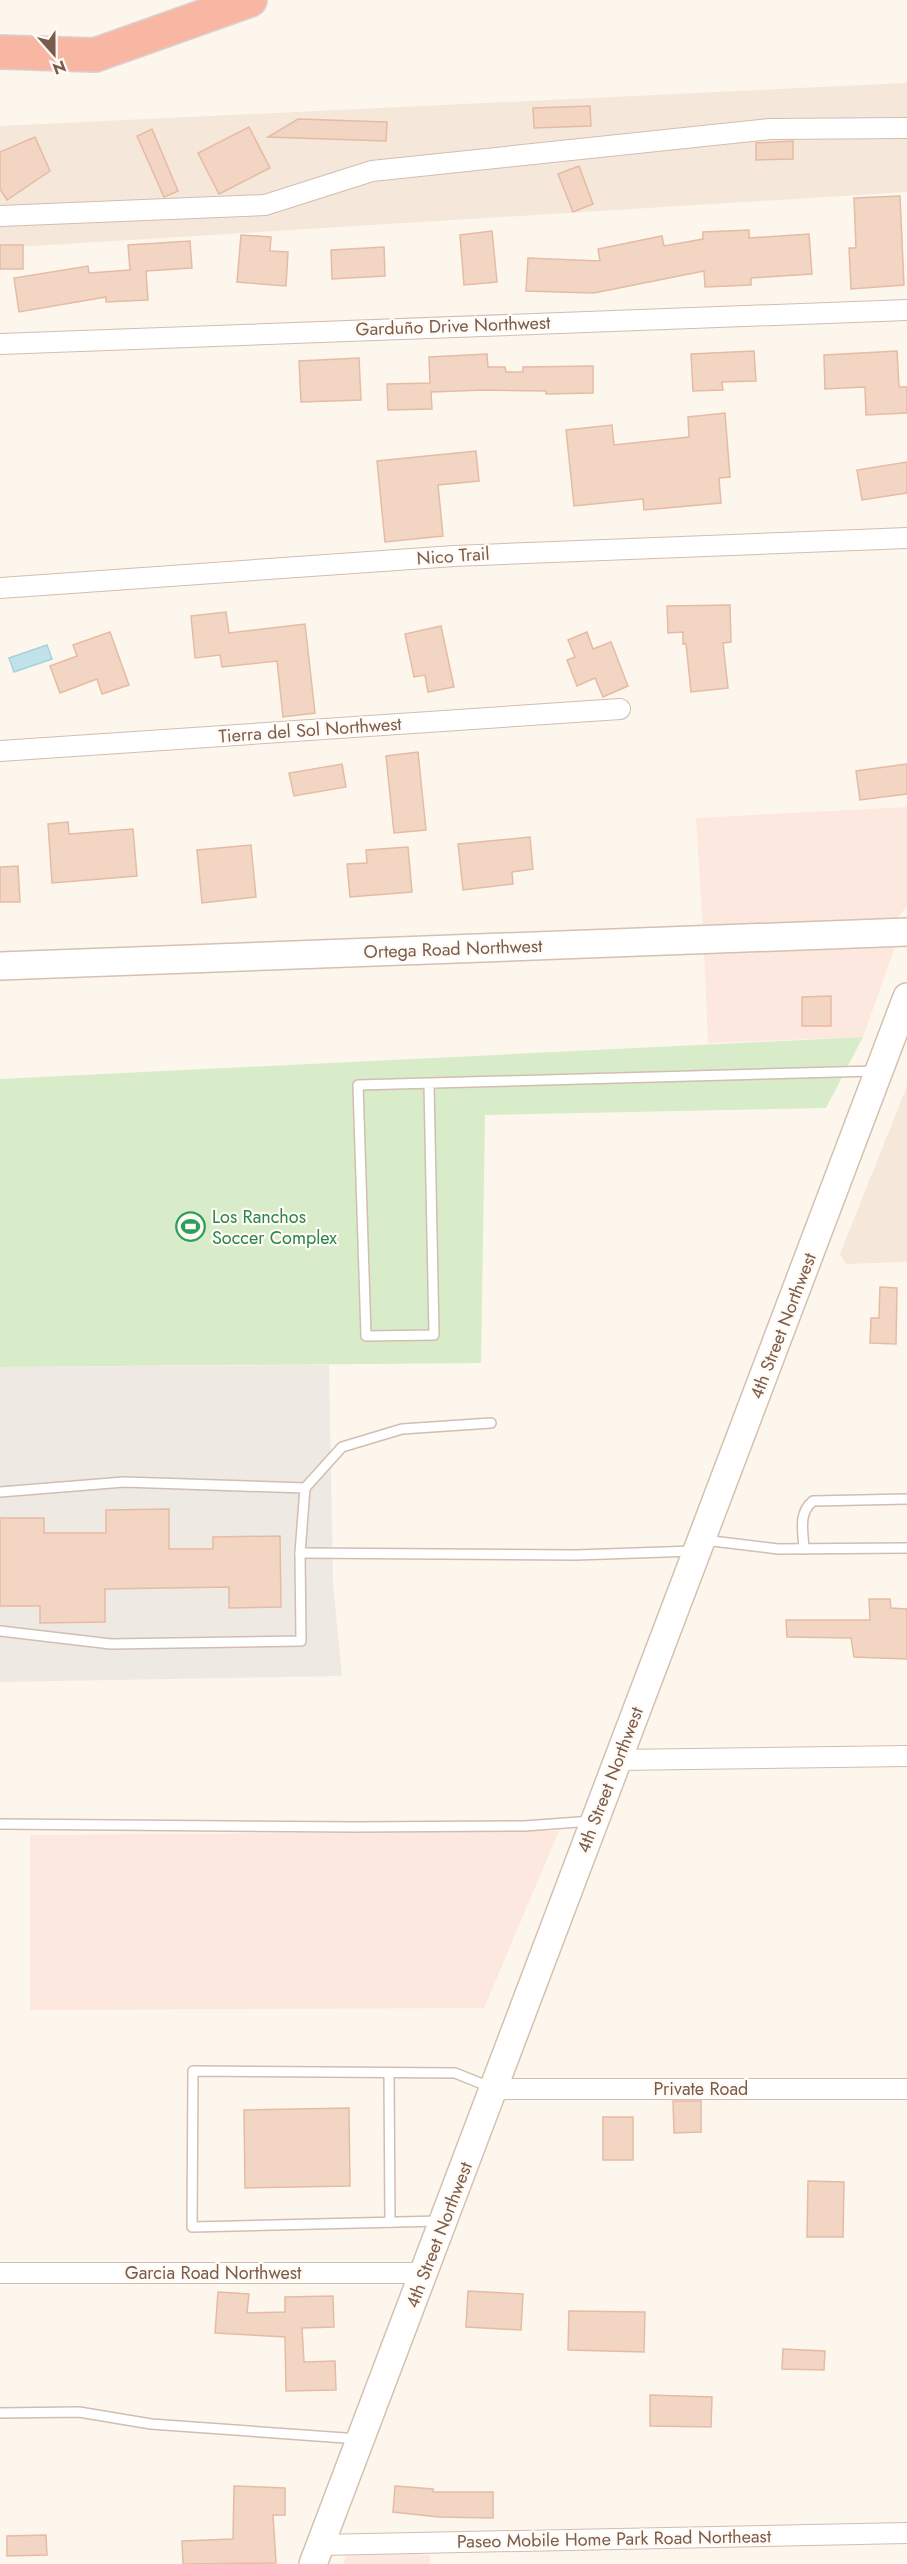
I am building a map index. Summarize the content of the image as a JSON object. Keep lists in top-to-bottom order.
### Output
{
  "streets": {
    "main road": ["Ortega Road Northwest", "4th Street Northwest"],
    "street": [
      "Garduño Drive Northwest",
      "Nico Trail",
      "Tierra del Sol Northwest",
      "Private Road",
      "Garcia Road Northwest",
      "Paseo Mobile Home Park Road Northeast"
    ]
  },
  "crossings": [
    ["4th Street Northwest", "Private Road"],
    ["4th Street Northwest", "Garcia Road Northwest"],
    ["4th Street Northwest", "Paseo Mobile Home Park Road Northeast"]
  ],
  "places": {
    "sports": ["Los Ranchos Soccer Complex"]
  },
  "north": "bottom"
}
